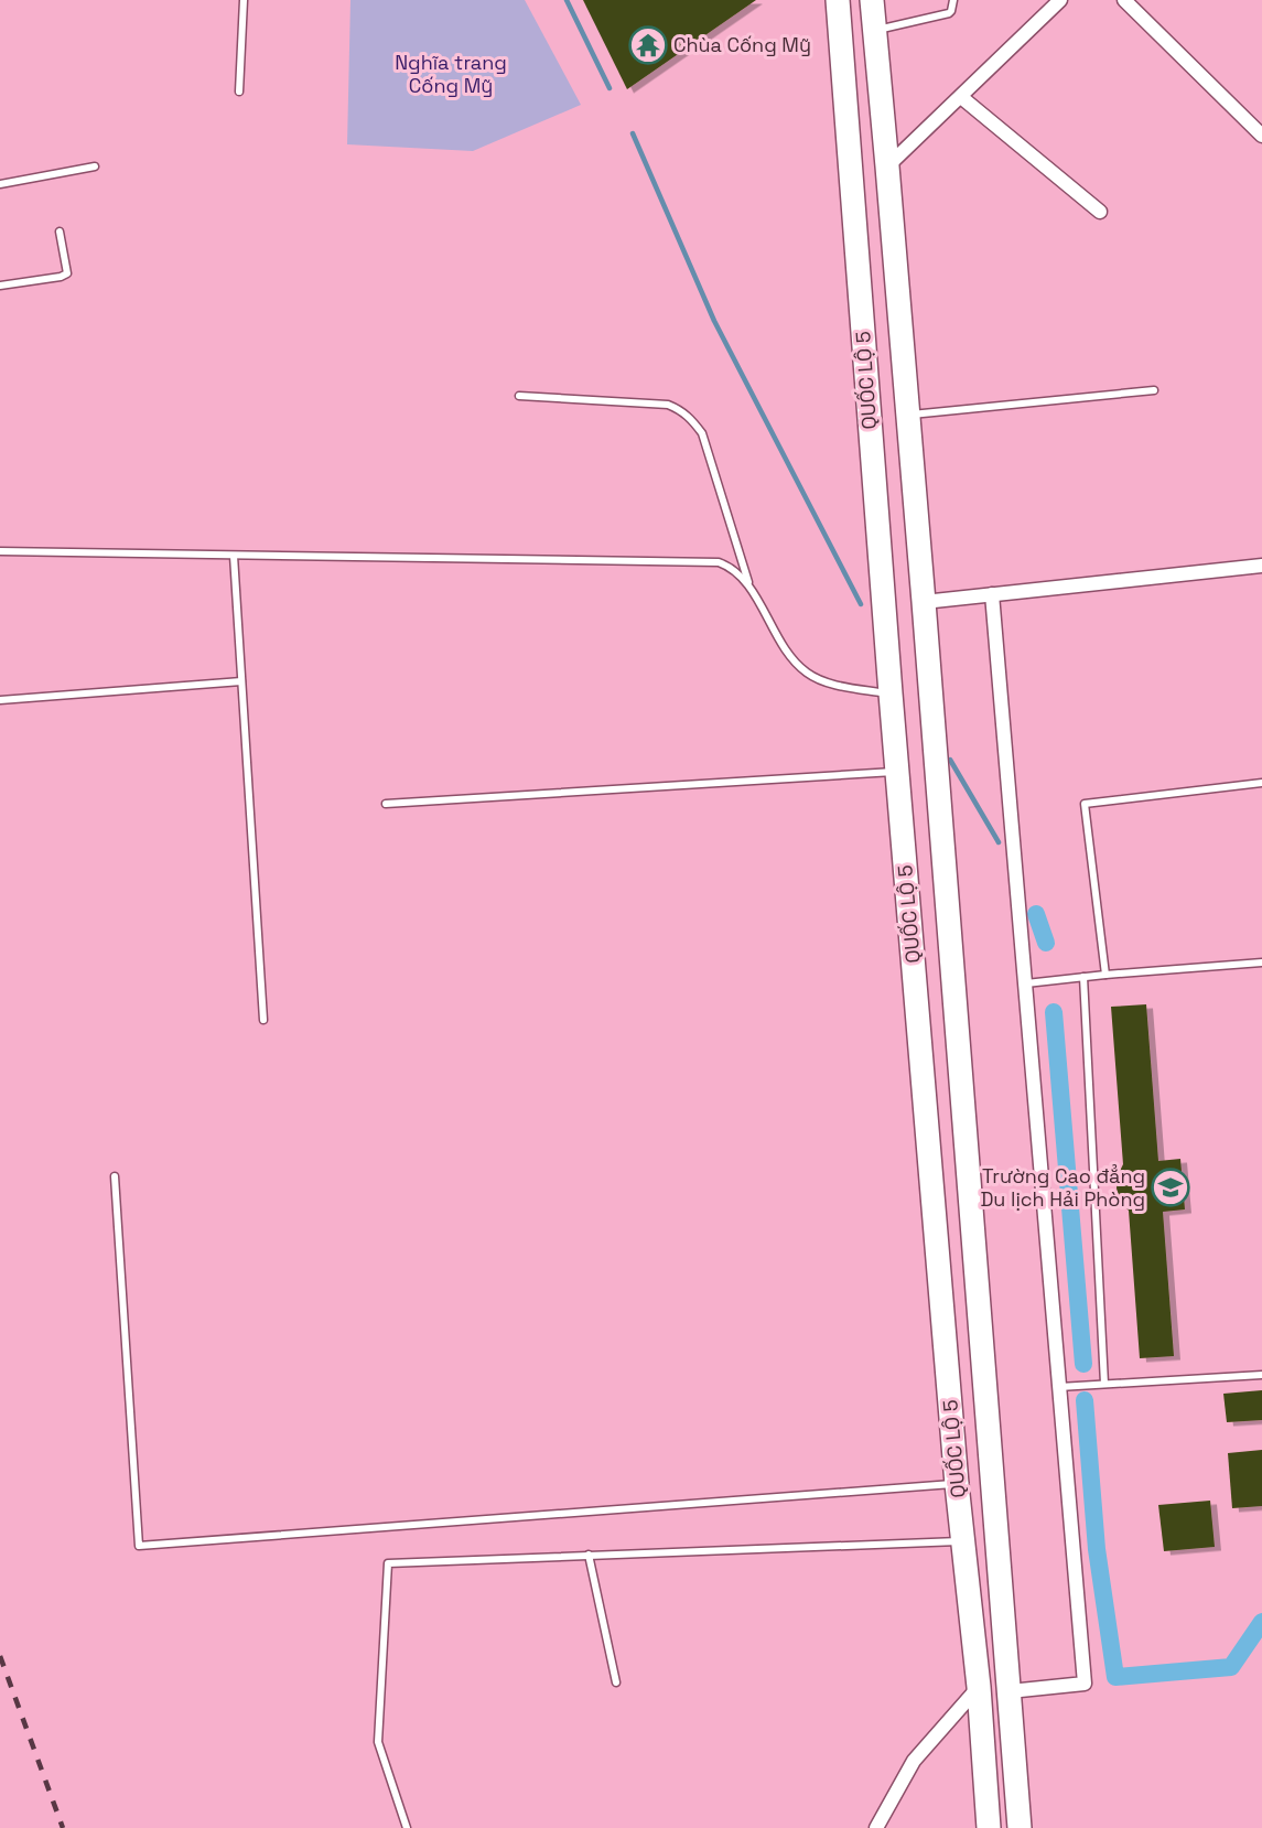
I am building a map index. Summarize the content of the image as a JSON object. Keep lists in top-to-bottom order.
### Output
{
  "streets": {
    "highway": ["QUỐC LỘ 5"]
  },
  "parks": ["Nghĩa trang Cống Mỹ"],
  "places": {
    "temple": ["Chùa Cống Mỹ"],
    "school or university": ["Trường Cao đẳng Du lịch Hải Phòng"]
  }
}
